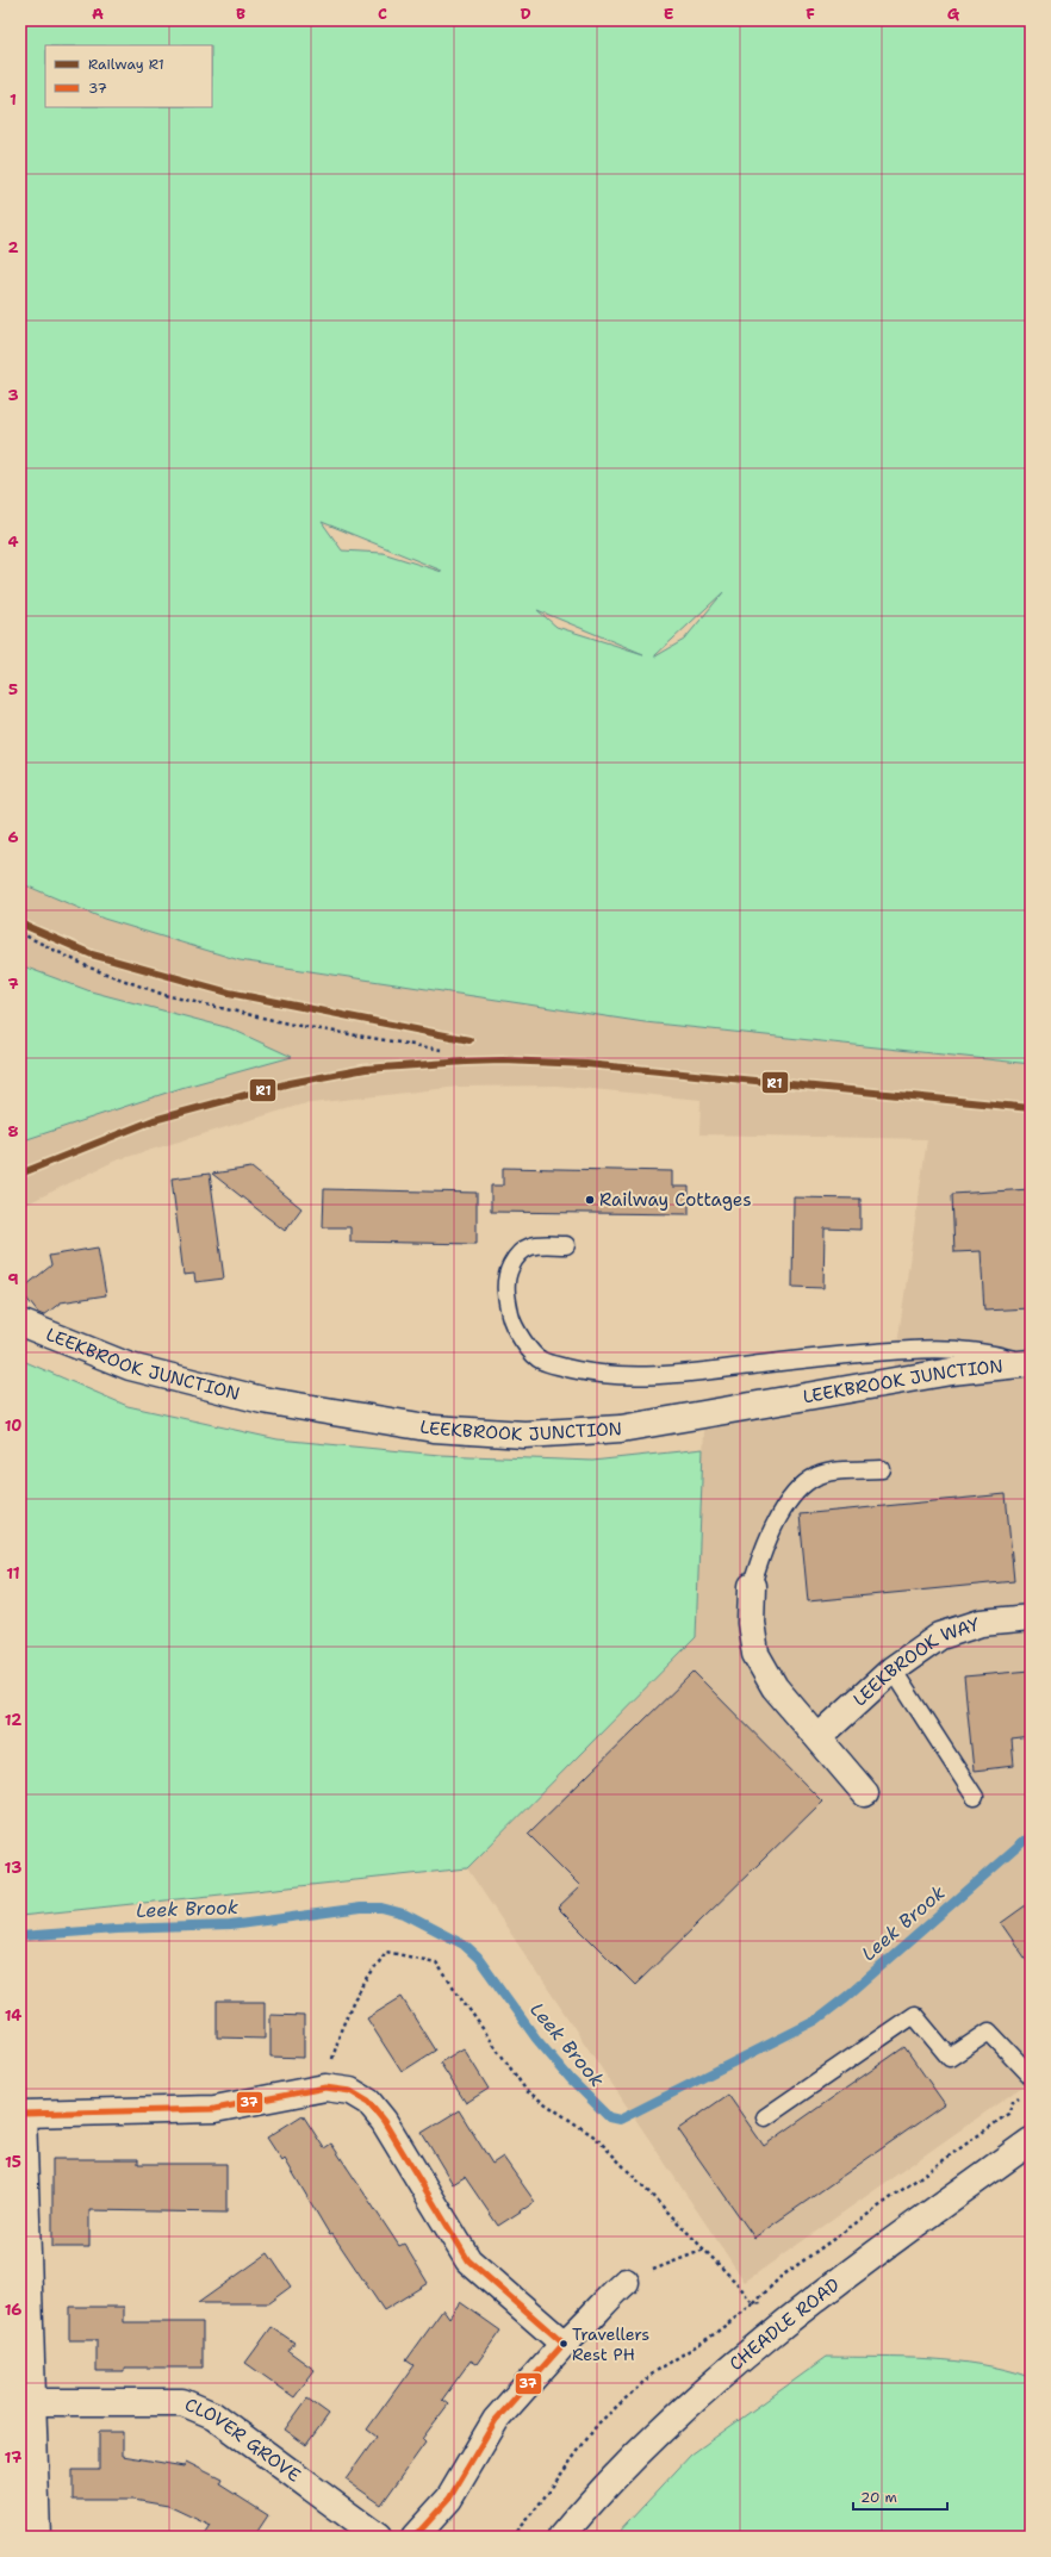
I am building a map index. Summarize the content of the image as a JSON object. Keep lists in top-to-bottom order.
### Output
{
  "streets": {
    "main road": [
      "LEEKBROOK JUNCTION",
      "LEEKBROOK WAY",
      "CHEADLE ROAD",
      "CLOVER GROVE"
    ]
  },
  "water": ["Leek Brook"],
  "places": ["Railway Cottages", "Travellers Rest PH"],
  "lines": ["rail line R1", "transit line 37"],
  "legend": ["Railway R1", "37"],
  "scale_bar": "20 m",
  "grid": {
    "columns": [
      "A",
      "B",
      "C",
      "D",
      "E",
      "F",
      "G"
    ],
    "rows": [
      "1",
      "2",
      "3",
      "4",
      "5",
      "6",
      "7",
      "8",
      "9",
      "10",
      "11",
      "12",
      "13",
      "14",
      "15",
      "16",
      "17"
    ]
  }
}
